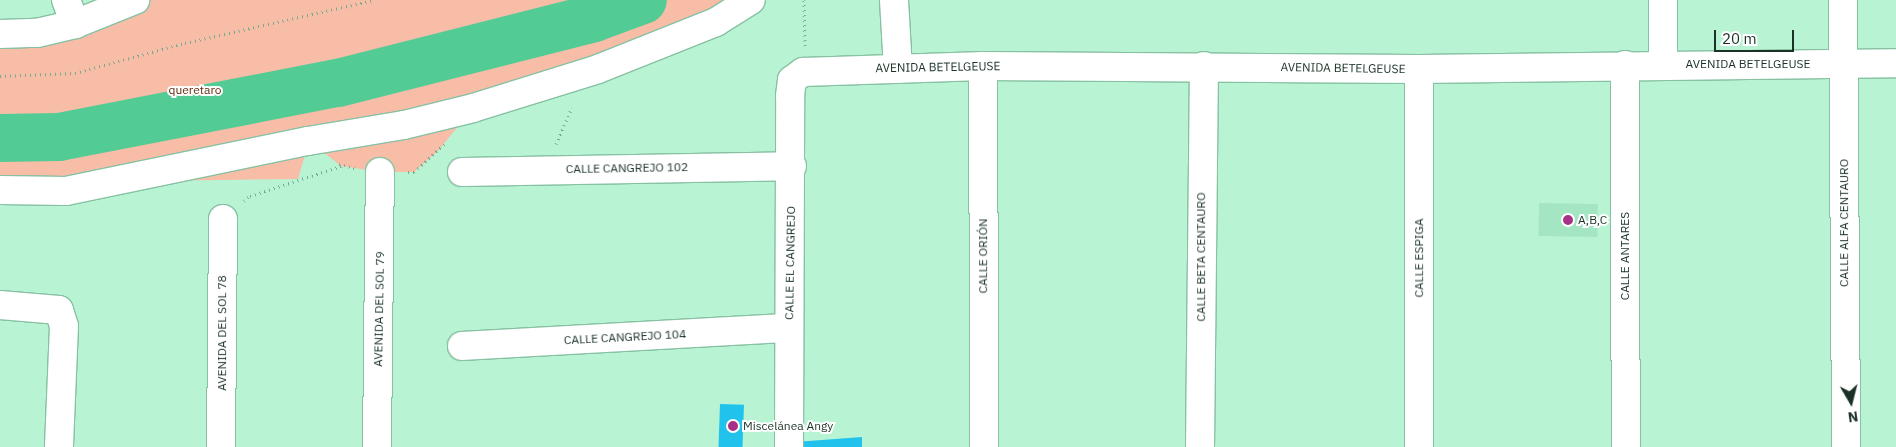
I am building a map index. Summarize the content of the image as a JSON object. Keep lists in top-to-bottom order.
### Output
{
  "streets": {
    "street": [
      "AVENIDA BETELGEUSE",
      "CALLE CANGREJO 102",
      "CALLE ALFA CENTAURO",
      "CALLE ORIÓN",
      "CALLE ANTARES",
      "CALLE BETA CENTAURO",
      "CALLE ESPIGA",
      "CALLE EL CANGREJO",
      "AVENIDA DEL SOL 79",
      "AVENIDA DEL SOL 78",
      "CALLE CANGREJO 104"
    ]
  },
  "crossings": [
    ["AVENIDA BETELGEUSE", "CALLE ALFA CENTAURO"],
    ["AVENIDA BETELGEUSE", "CALLE ORIÓN"],
    ["AVENIDA BETELGEUSE", "CALLE ANTARES"],
    ["AVENIDA BETELGEUSE", "CALLE BETA CENTAURO"],
    ["AVENIDA BETELGEUSE", "CALLE ESPIGA"],
    ["AVENIDA BETELGEUSE", "CALLE EL CANGREJO"],
    ["CALLE CANGREJO 102", "CALLE EL CANGREJO"],
    ["CALLE EL CANGREJO", "CALLE CANGREJO 104"]
  ],
  "parks": ["queretaro"],
  "places": ["A,B,C", "Miscelánea Angy"],
  "scale_bar": "20 m",
  "north": "bottom"
}
